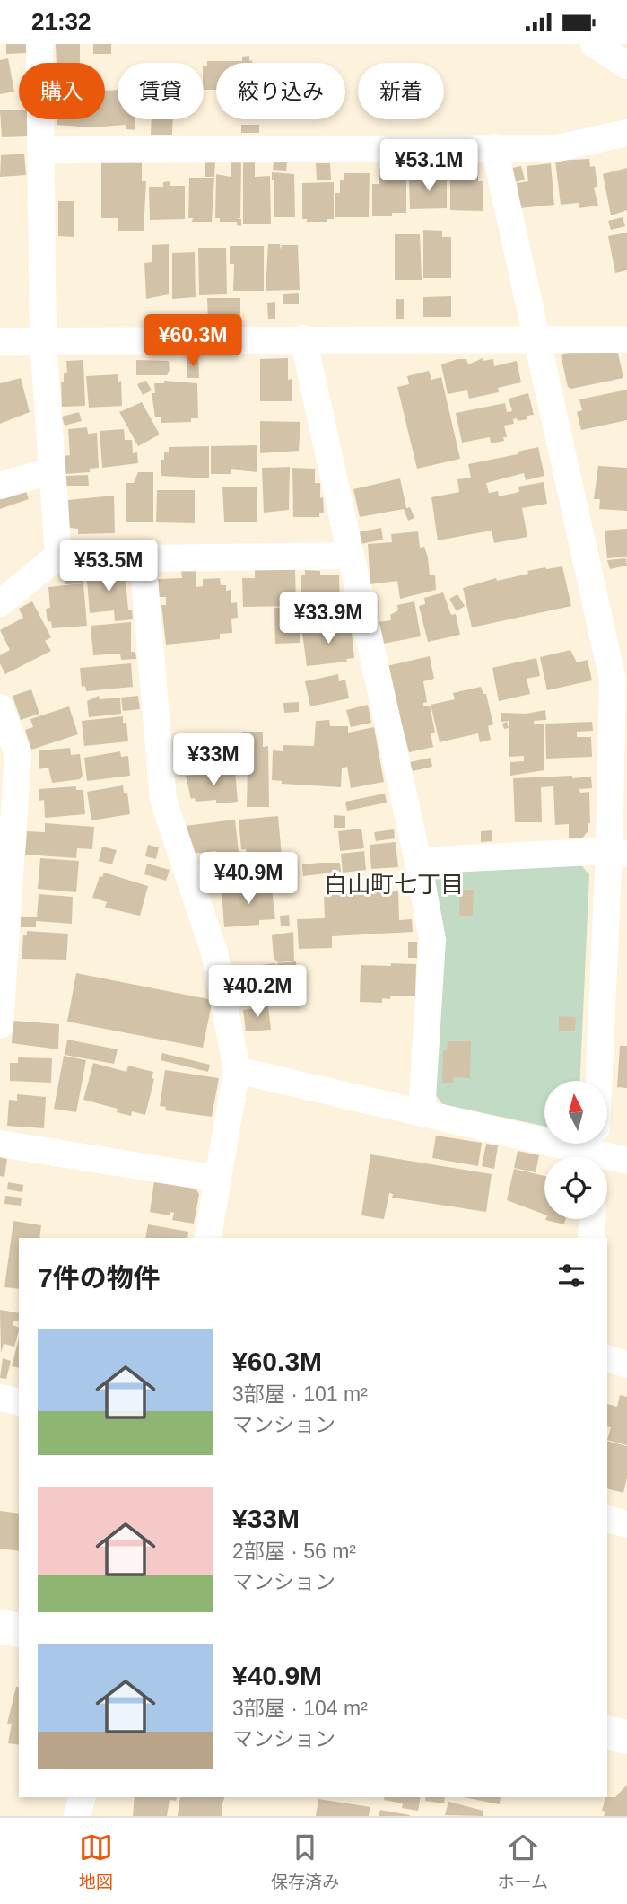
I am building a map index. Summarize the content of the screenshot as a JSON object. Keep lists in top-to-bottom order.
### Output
{
  "districts": ["白山町七丁目"],
  "north": "top",
  "page": {
    "status": "21:32",
    "chip": [
      "購入",
      "賃貸",
      "絞り込み",
      "新着"
    ],
    "price": [
      "¥53.1M",
      "¥60.3M",
      "¥53.5M",
      "¥33.9M",
      "¥33M",
      "¥40.9M",
      "¥40.2M"
    ],
    "heading": "7件の物件",
    "list": [
      {
        "name": "¥60.3M",
        "note": "3部屋 · 101 m² · マンション"
      },
      {
        "name": "¥33M",
        "note": "2部屋 · 56 m² · マンション"
      },
      {
        "name": "¥40.9M",
        "note": "3部屋 · 104 m² · マンション"
      }
    ],
    "tabs": ["地図", "保存済み", "ホーム"]
  }
}
